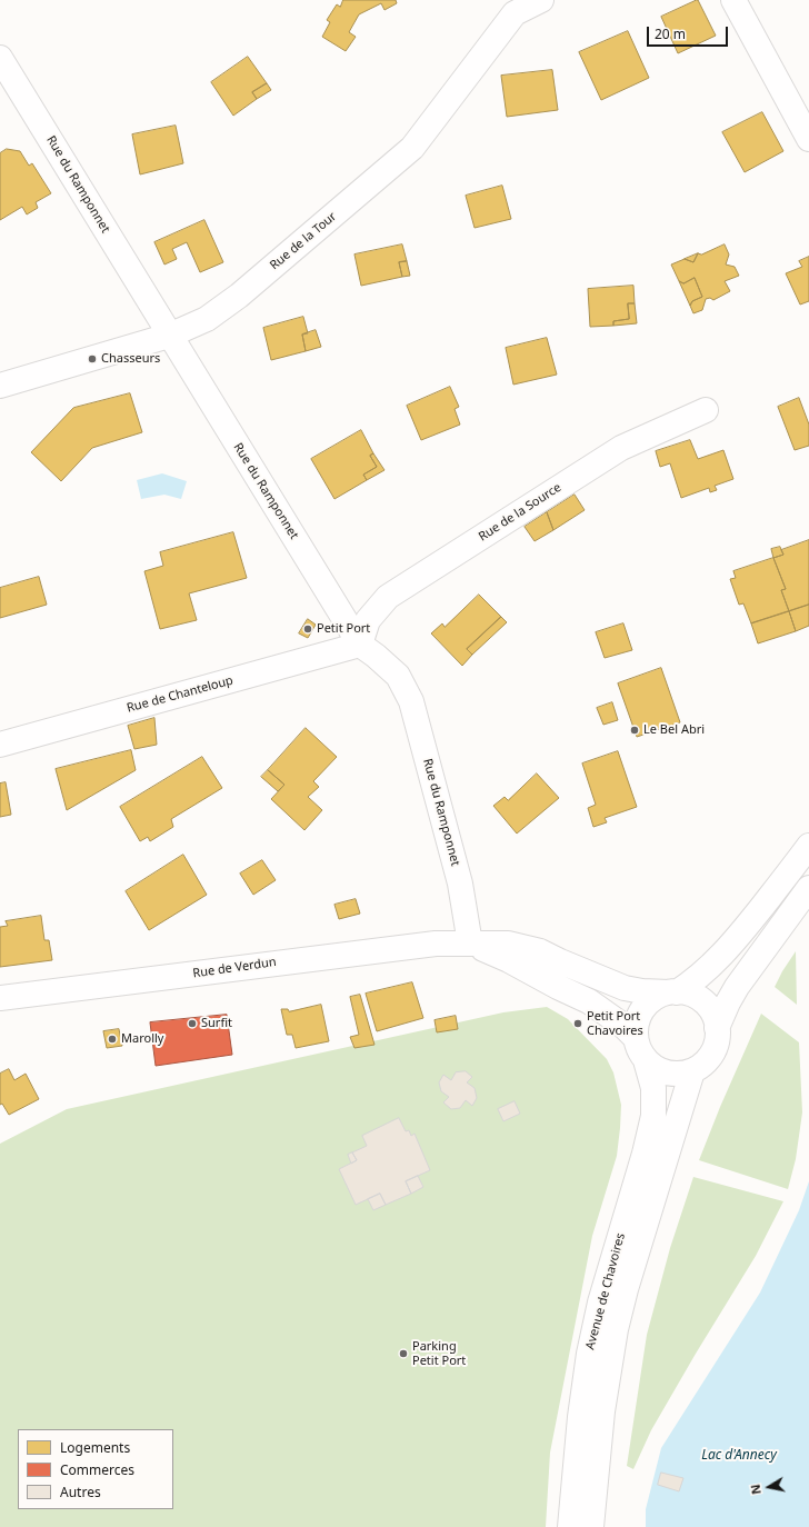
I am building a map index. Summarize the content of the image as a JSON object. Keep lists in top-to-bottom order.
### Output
{
  "streets": {
    "street": [
      "Rue du Ramponnet",
      "Rue de la Tour",
      "Rue de la Source",
      "Rue de Chanteloup",
      "Rue de Verdun",
      "Avenue de Chavoires"
    ]
  },
  "crossings": [
    ["Rue du Ramponnet", "Rue de la Tour"],
    ["Rue du Ramponnet", "Rue de la Source"],
    ["Rue du Ramponnet", "Rue de Chanteloup"],
    ["Rue du Ramponnet", "Rue de Verdun"],
    ["Rue de la Source", "Rue de Chanteloup"],
    ["Rue de Verdun", "Avenue de Chavoires"]
  ],
  "water": ["Lac d'Annecy"],
  "places": [
    "Chasseurs",
    "Petit Port",
    "Le Bel Abri",
    "Surfit",
    "Petit Port Chavoires",
    "Marolly",
    "Parking Petit Port"
  ],
  "legend": ["Logements", "Commerces", "Autres"],
  "scale_bar": "20 m",
  "north": "left"
}
